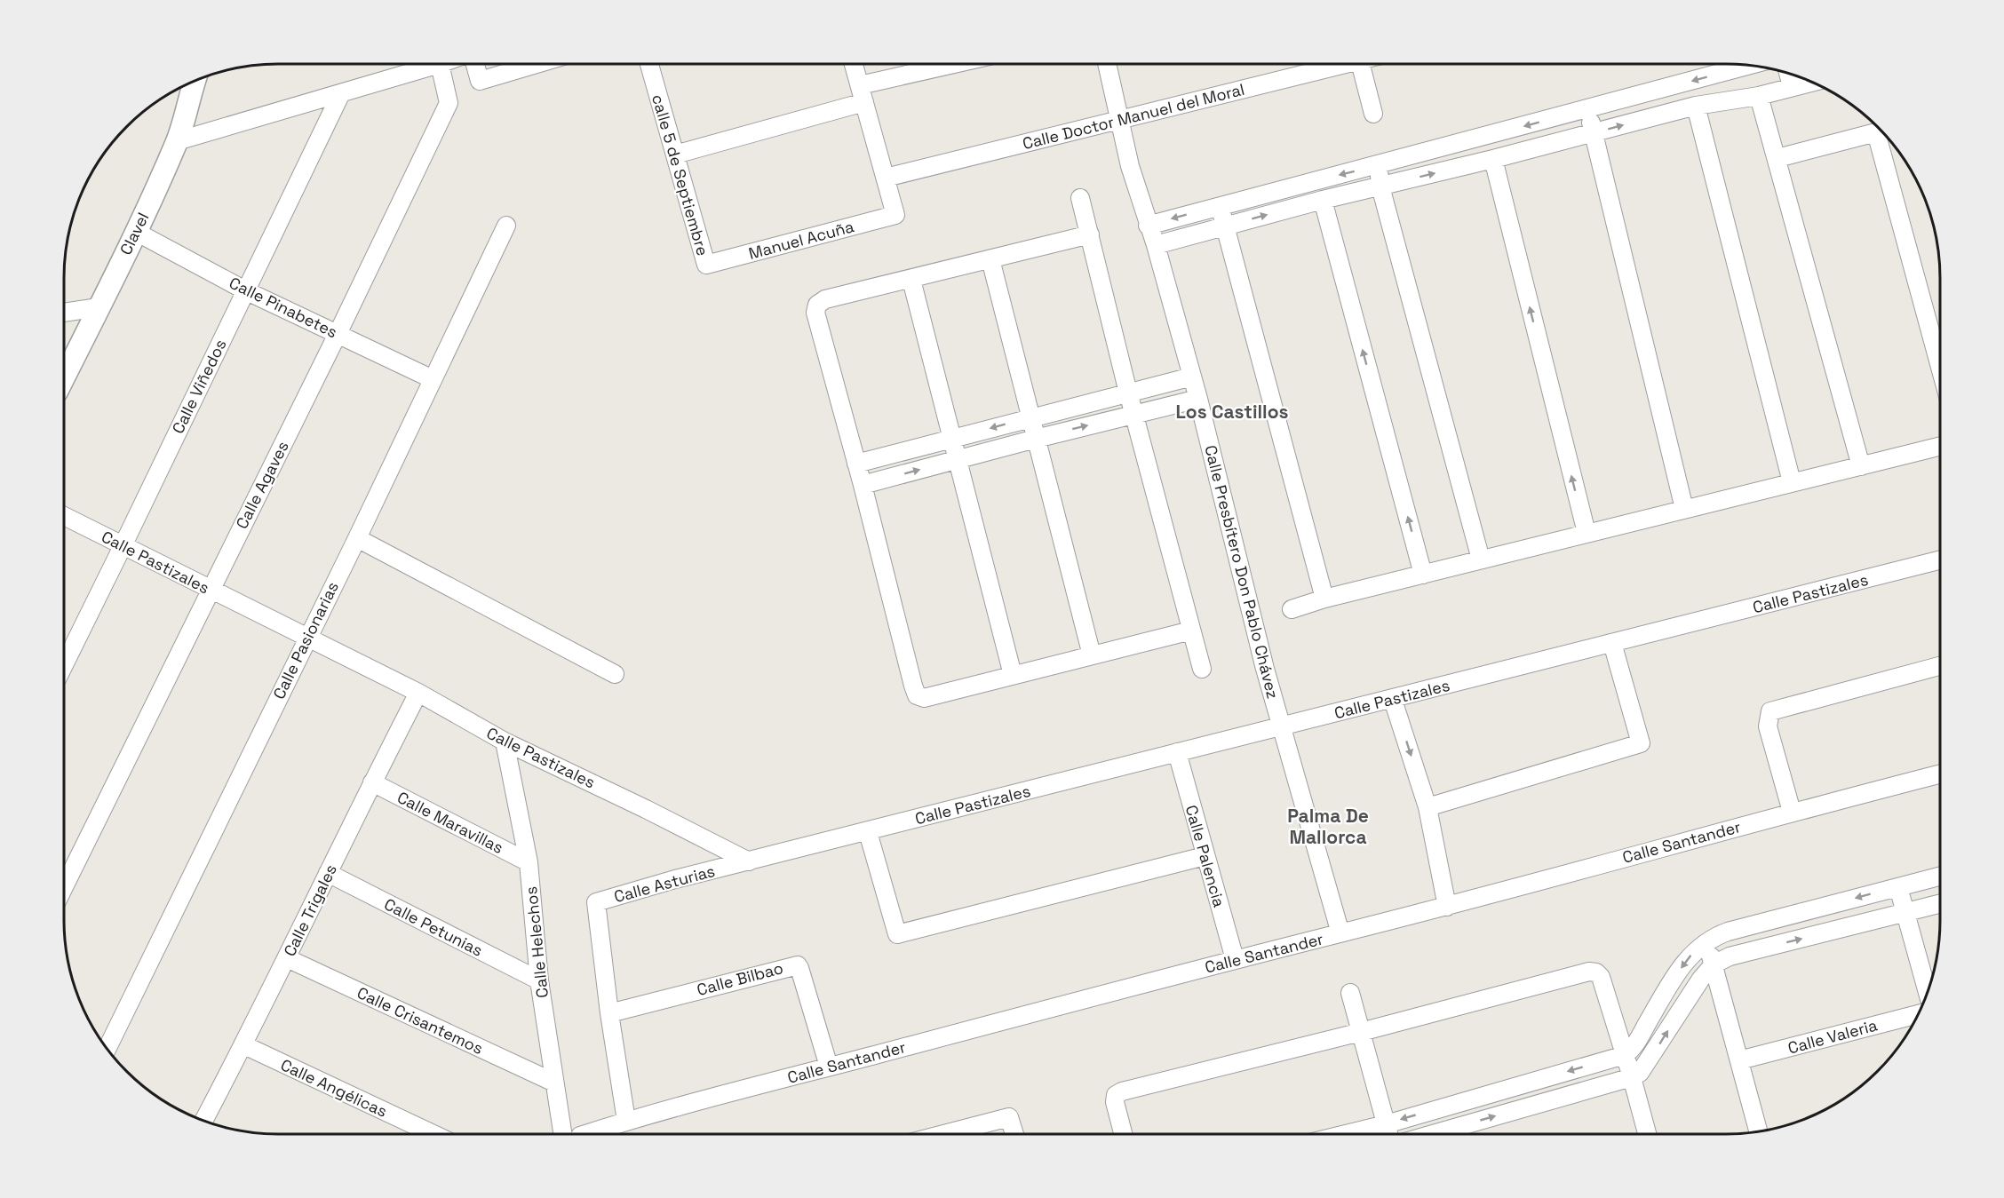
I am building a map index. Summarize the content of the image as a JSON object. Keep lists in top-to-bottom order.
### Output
{
  "streets": {
    "street": [
      "Calle Doctor Manuel del Moral",
      "calle 5 de Septiembre",
      "Clavel",
      "Manuel Acuña",
      "Calle Pinabetes",
      "Calle Viñedos",
      "Calle Agaves",
      "Calle Pastizales",
      "Calle Presbítero Don Pablo Chávez",
      "Calle Pasionarias",
      "Calle Maravillas",
      "Calle Santander",
      "Calle Palencia",
      "Calle Asturias",
      "Calle Trigales",
      "Calle Petunias",
      "Calle Helechos",
      "Calle Bilbao",
      "Calle Crisantemos",
      "Calle Valeria",
      "Calle Angélicas"
    ]
  },
  "crossings": [
    ["Calle Doctor Manuel del Moral", "Manuel Acuña"],
    ["Calle Doctor Manuel del Moral", "Calle Presbítero Don Pablo Chávez"],
    ["calle 5 de Septiembre", "Manuel Acuña"],
    ["Clavel", "Calle Pinabetes"],
    ["Calle Pinabetes", "Calle Viñedos"],
    ["Calle Pinabetes", "Calle Agaves"],
    ["Calle Pinabetes", "Calle Pasionarias"],
    ["Calle Viñedos", "Calle Pastizales"],
    ["Calle Agaves", "Calle Pastizales"],
    ["Calle Pastizales", "Calle Presbítero Don Pablo Chávez"],
    ["Calle Pastizales", "Calle Pasionarias"],
    ["Calle Pastizales", "Calle Palencia"],
    ["Calle Pastizales", "Calle Asturias"],
    ["Calle Pastizales", "Calle Trigales"],
    ["Calle Pastizales", "Calle Helechos"],
    ["Calle Presbítero Don Pablo Chávez", "Calle Santander"],
    ["Calle Maravillas", "Calle Trigales"],
    ["Calle Maravillas", "Calle Helechos"],
    ["Calle Santander", "Calle Palencia"],
    ["Calle Santander", "Calle Bilbao"],
    ["Calle Asturias", "Calle Bilbao"],
    ["Calle Trigales", "Calle Petunias"],
    ["Calle Trigales", "Calle Crisantemos"],
    ["Calle Trigales", "Calle Angélicas"],
    ["Calle Petunias", "Calle Helechos"],
    ["Calle Helechos", "Calle Crisantemos"]
  ],
  "districts": ["Los Castillos", "Palma De Mallorca"]
}
